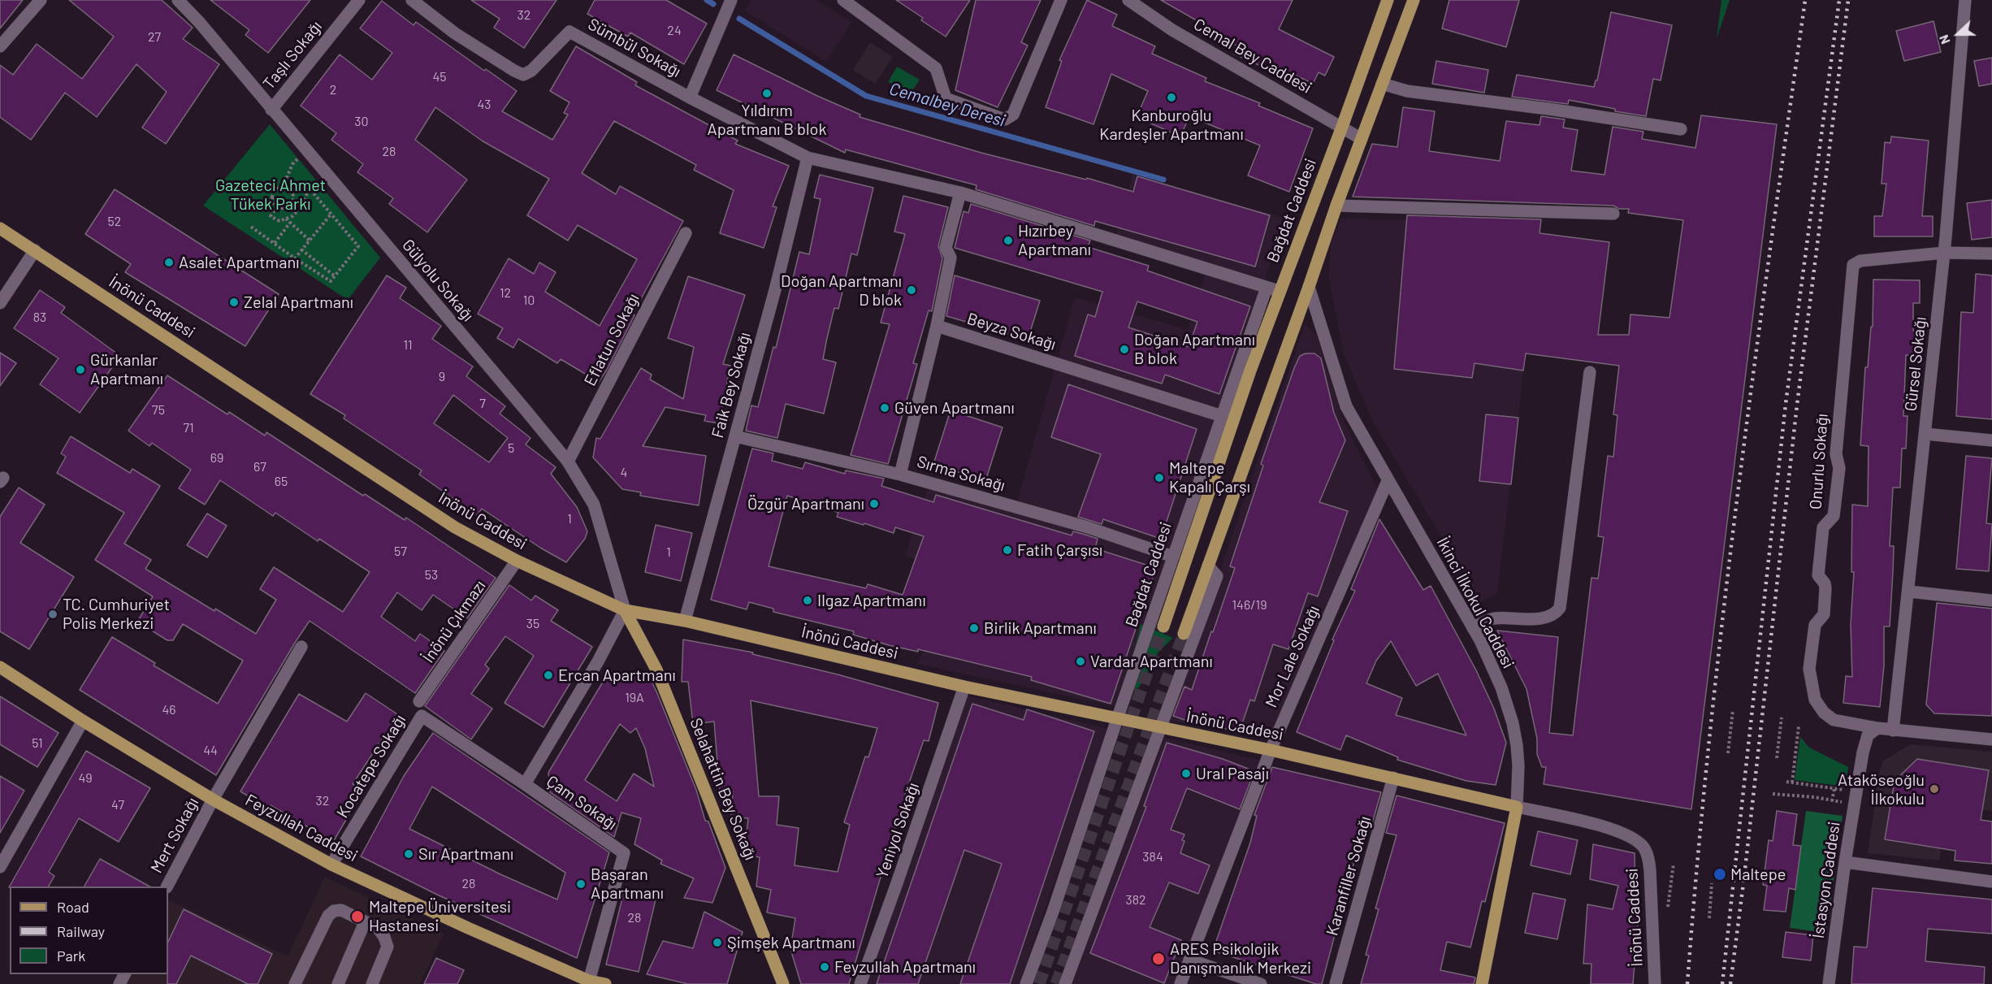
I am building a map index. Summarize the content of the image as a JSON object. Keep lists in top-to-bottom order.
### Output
{
  "streets": {
    "main road": [
      "Bağdat Caddesi",
      "İnönü Caddesi",
      "İkinci İlkokul Caddesi",
      "Selahattin Bey Sokağı",
      "Feyzullah Caddesi"
    ],
    "street": [
      "Sümbül Sokağı",
      "Taşlı Sokağı",
      "Cemal Bey Caddesi",
      "Gülyolu Sokağı",
      "Beyza Sokağı",
      "Eflatun Sokağı",
      "Gürsel Sokağı",
      "Faik Bey Sokağı",
      "Onurlu Sokağı",
      "Sırma Sokağı",
      "İnönü Çıkmazı",
      "Mor Lale Sokağı",
      "Kocatepe Sokağı",
      "Çam Sokağı",
      "Yeniyol Sokağı",
      "Mert Sokağı",
      "Karanfiller Sokağı",
      "İstasyon Caddesi"
    ]
  },
  "crossings": [
    ["Sümbül Sokağı", "Bağdat Caddesi"],
    ["Sümbül Sokağı", "Faik Bey Sokağı"],
    ["Taşlı Sokağı", "Gülyolu Sokağı"],
    ["Cemal Bey Caddesi", "Bağdat Caddesi"],
    ["Bağdat Caddesi", "İnönü Caddesi"],
    ["Bağdat Caddesi", "Beyza Sokağı"],
    ["Bağdat Caddesi", "Sırma Sokağı"],
    ["Gülyolu Sokağı", "İnönü Caddesi"],
    ["Gülyolu Sokağı", "Eflatun Sokağı"],
    ["Gülyolu Sokağı", "Selahattin Bey Sokağı"],
    ["Gülyolu Sokağı", "Çam Sokağı"],
    ["İnönü Caddesi", "Faik Bey Sokağı"],
    ["İnönü Caddesi", "İkinci İlkokul Caddesi"],
    ["İnönü Caddesi", "İnönü Çıkmazı"],
    ["İnönü Caddesi", "Mor Lale Sokağı"],
    ["İnönü Caddesi", "Selahattin Bey Sokağı"],
    ["İnönü Caddesi", "Çam Sokağı"],
    ["İnönü Caddesi", "Yeniyol Sokağı"],
    ["İnönü Caddesi", "Karanfiller Sokağı"],
    ["Gürsel Sokağı", "Onurlu Sokağı"],
    ["Faik Bey Sokağı", "Sırma Sokağı"],
    ["Onurlu Sokağı", "İstasyon Caddesi"],
    ["İkinci İlkokul Caddesi", "Mor Lale Sokağı"],
    ["Kocatepe Sokağı", "Çam Sokağı"],
    ["Kocatepe Sokağı", "Feyzullah Caddesi"],
    ["Selahattin Bey Sokağı", "Çam Sokağı"],
    ["Çam Sokağı", "Feyzullah Caddesi"],
    ["Feyzullah Caddesi", "Mert Sokağı"]
  ],
  "water": ["Cemalbey Deresi"],
  "parks": ["Gazeteci Ahmet Tükek Parkı"],
  "places": [
    "Yıldırım Apartmanı B blok",
    "Kanburoğlu Kardeşler Apartmanı",
    "Hızırbey Apartmanı",
    "Asalet Apartmanı",
    "Doğan Apartmanı D blok",
    "Zelal Apartmanı",
    "Doğan Apartmanı B blok",
    "Gürkanlar Apartmanı",
    "Güven Apartmanı",
    "Maltepe Kapalı Çarşı",
    "Özgür Apartmanı",
    "Fatih Çarşısı",
    "Ilgaz Apartmanı",
    "TC. Cumhuriyet Polis Merkezi",
    "Birlik Apartmanı",
    "Vardar Apartmanı",
    "Ercan Apartmanı",
    "Ural Pasajı",
    "Ataköseoğlu İlkokulu",
    "Sır Apartmanı",
    "Maltepe",
    "Başaran Apartmanı",
    "Maltepe Üniversitesi Hastanesi",
    "Şimşek Apartmanı",
    "ARES Psikolojik Danışmanlık Merkezi",
    "Feyzullah Apartmanı"
  ],
  "house_numbers": [
    "32",
    "24",
    "27",
    "45",
    "2",
    "43",
    "30",
    "28",
    "52",
    "12",
    "10",
    "83",
    "11",
    "9",
    "7",
    "75",
    "71",
    "5",
    "69",
    "67",
    "4",
    "65",
    "1",
    "57",
    "1",
    "53",
    "146/19",
    "35",
    "19A",
    "46",
    "51",
    "44",
    "49",
    "32",
    "47",
    "384",
    "28",
    "382",
    "28"
  ],
  "legend": ["Road", "Railway", "Park"],
  "north": "left"
}
